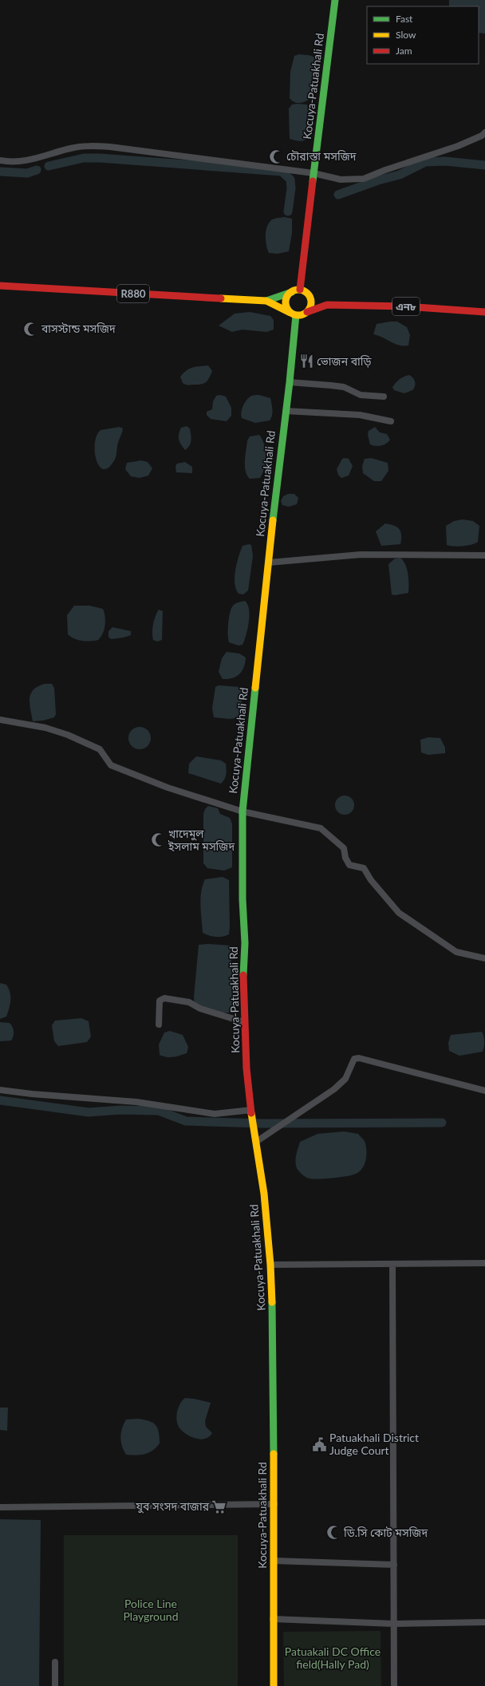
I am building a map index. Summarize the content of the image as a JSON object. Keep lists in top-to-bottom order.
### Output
{
  "streets": {
    "main road": ["Kocuya-Patuakhali Rd", "R880", "এন৮"]
  },
  "crossings": [
    ["Kocuya-Patuakhali Rd", "এন৮"]
  ],
  "parks": ["Police Line Playground", "Patuakali DC Office field(Hally Pad)"],
  "places": {
    "mosque": [
      "চৌরাস্তা মসজিদ",
      "বাসস্টান্ড মসজিদ",
      "খাদেমুল ইসলাম মসজিদ",
      "ডি.সি কোট মসজিদ"
    ],
    "restaurant": ["ভোজন বাড়ি"],
    "public building": ["Patuakhali District Judge Court"],
    "supermarket": ["যুব সংসদ বাজার"]
  },
  "legend": ["Fast", "Slow", "Jam"]
}
